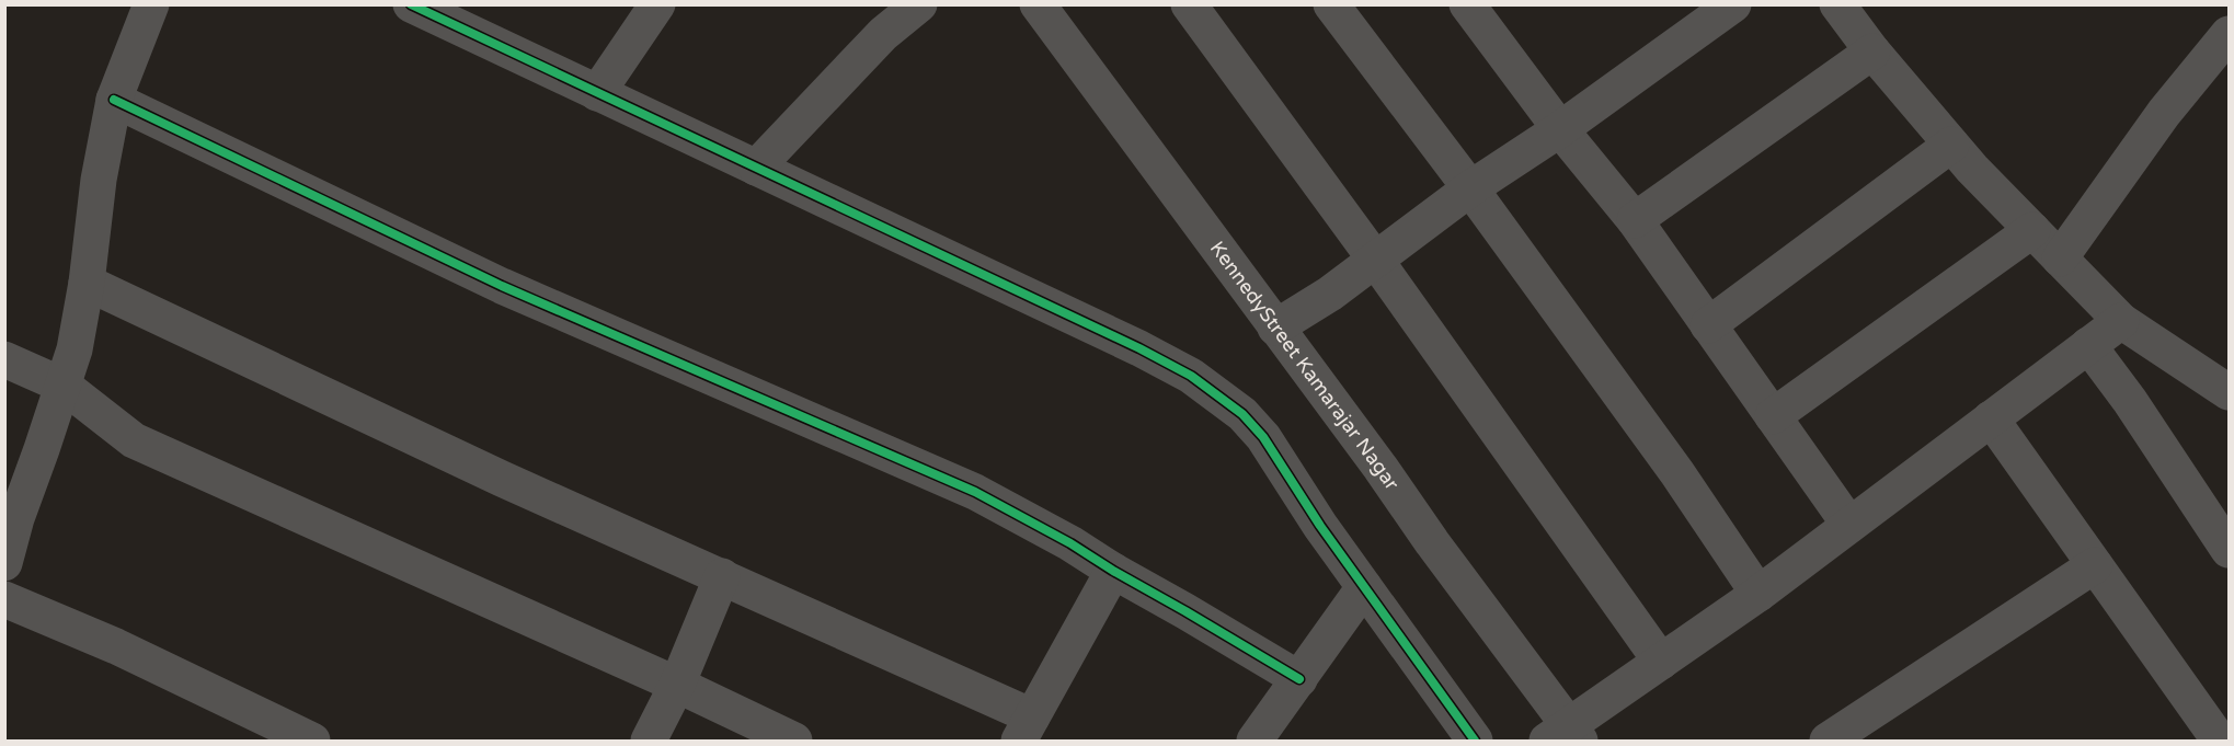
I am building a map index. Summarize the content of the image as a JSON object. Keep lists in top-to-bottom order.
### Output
{
  "streets": {
    "street": ["KennedyStreet Kamarajar Nagar"]
  }
}
